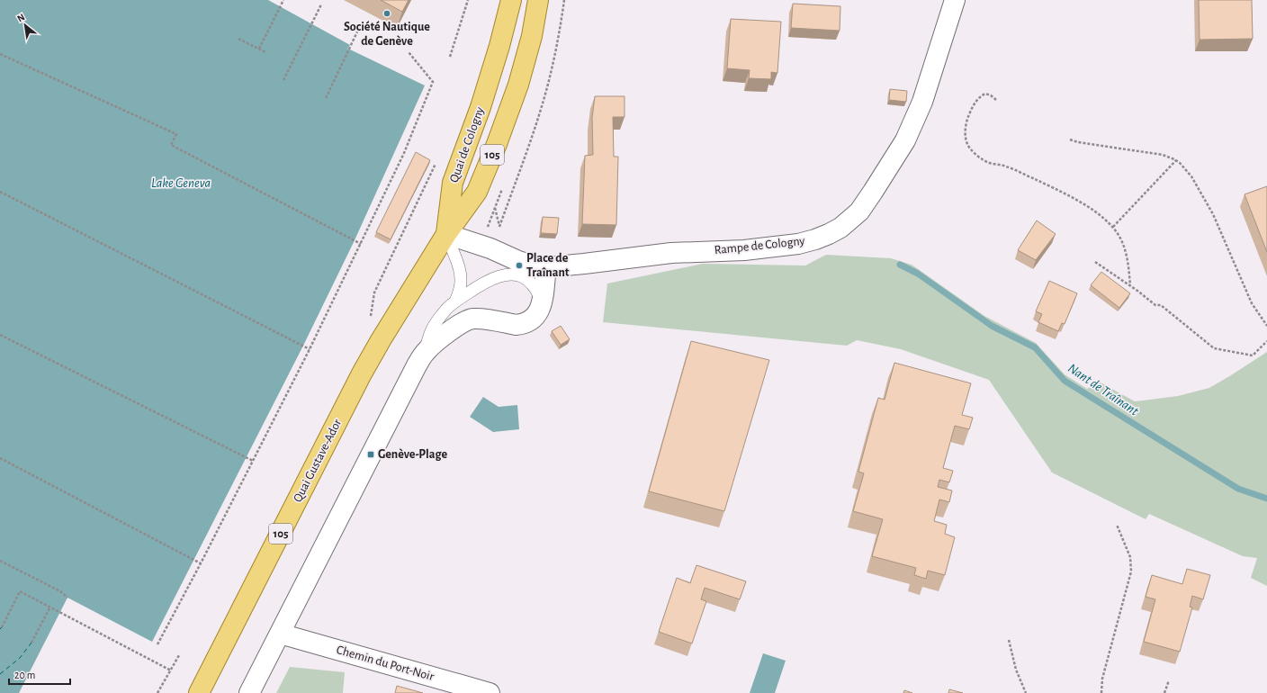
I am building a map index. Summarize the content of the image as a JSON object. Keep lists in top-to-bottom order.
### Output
{
  "streets": {
    "main road": ["Quai de Cologny", "105", "Quai Gustave-Ador"],
    "street": ["Rampe de Cologny", "Chemin du Port-Noir"]
  },
  "crossings": [
    ["Quai de Cologny", "Rampe de Cologny"],
    ["Quai de Cologny", "Quai Gustave-Ador"],
    ["Rampe de Cologny", "Quai Gustave-Ador"]
  ],
  "water": ["Lake Geneva", "Nant de Traînant"],
  "places": {
    "other": ["Société Nautique de Genève", "Place de Traînant"],
    "transit": ["Genève-Plage"]
  },
  "scale_bar": "20 m",
  "north": "top left"
}
